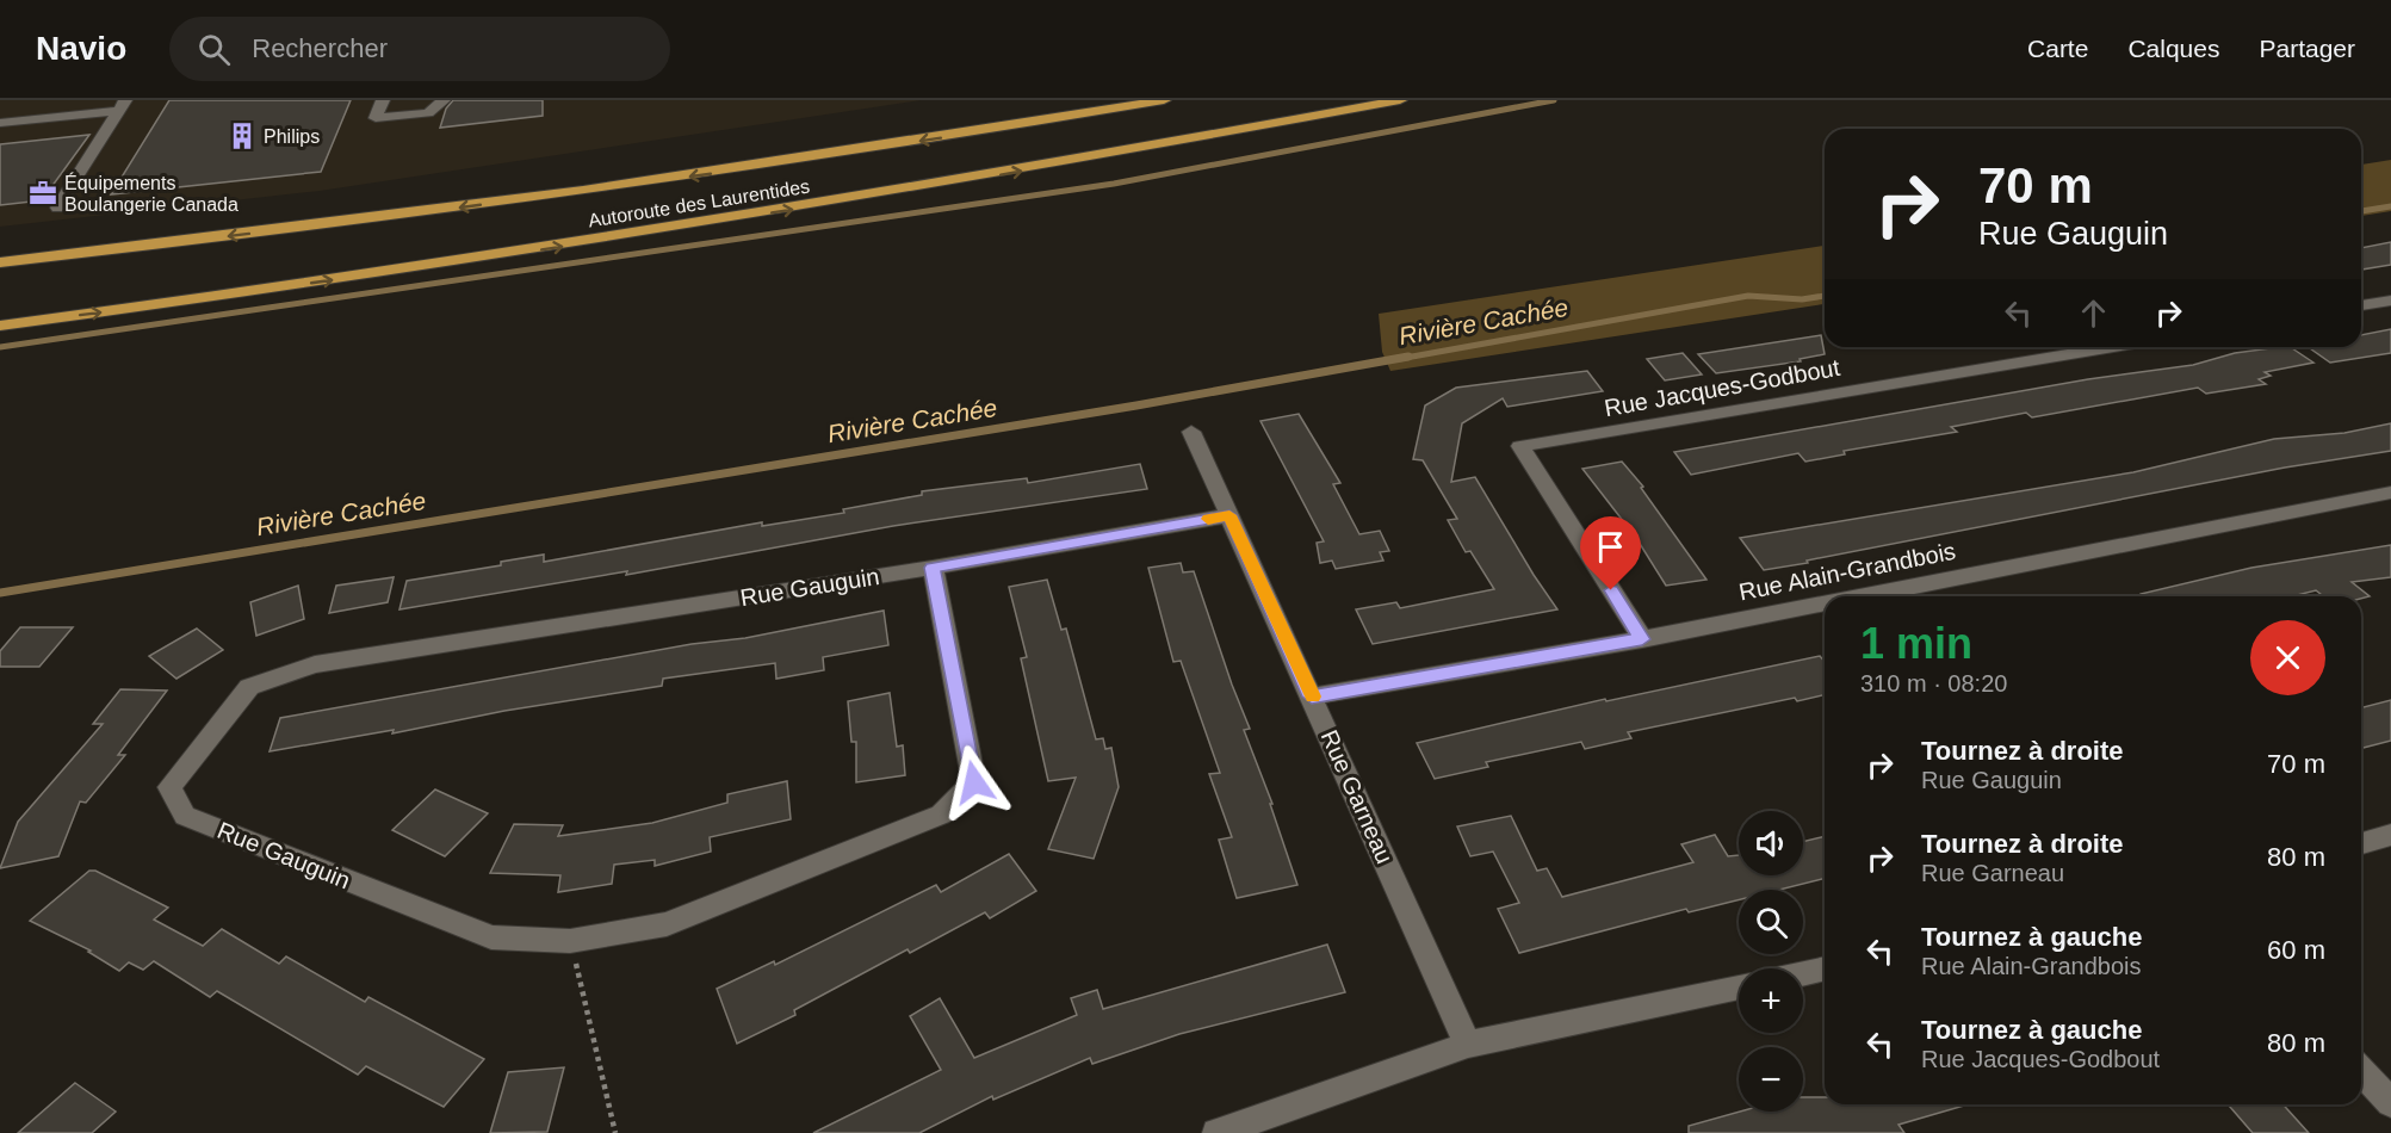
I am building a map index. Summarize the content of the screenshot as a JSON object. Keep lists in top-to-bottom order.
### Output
{
  "streets": {
    "highway": ["Autoroute des Laurentides"],
    "street": [
      "Rue Jacques-Godbout",
      "Rue Alain-Grandbois",
      "Rue Gauguin",
      "Rue Garneau"
    ]
  },
  "crossings": [
    ["Rue Jacques-Godbout", "Rue Alain-Grandbois"],
    ["Rue Alain-Grandbois", "Rue Garneau"],
    ["Rue Gauguin", "Rue Garneau"]
  ],
  "water": ["Rivière Cachée"],
  "places": {
    "building": ["Philips"],
    "office": ["Équipements Boulangerie Canada"]
  },
  "page": {
    "header": "Navio",
    "search": "Rechercher",
    "nav": ["Carte", "Calques", "Partager"],
    "turn": ["70 m", "Rue Gauguin"],
    "heading": ["1 min", "310 m · 08:20"],
    "list": [
      {
        "name": "Tournez à droite",
        "note": "Rue Gauguin",
        "value": "70 m"
      },
      {
        "name": "Tournez à droite",
        "note": "Rue Garneau",
        "value": "80 m"
      },
      {
        "name": "Tournez à gauche",
        "note": "Rue Alain-Grandbois",
        "value": "60 m"
      },
      {
        "name": "Tournez à gauche",
        "note": "Rue Jacques-Godbout",
        "value": "80 m"
      }
    ],
    "map_buttons": ["+", "−"]
  }
}
